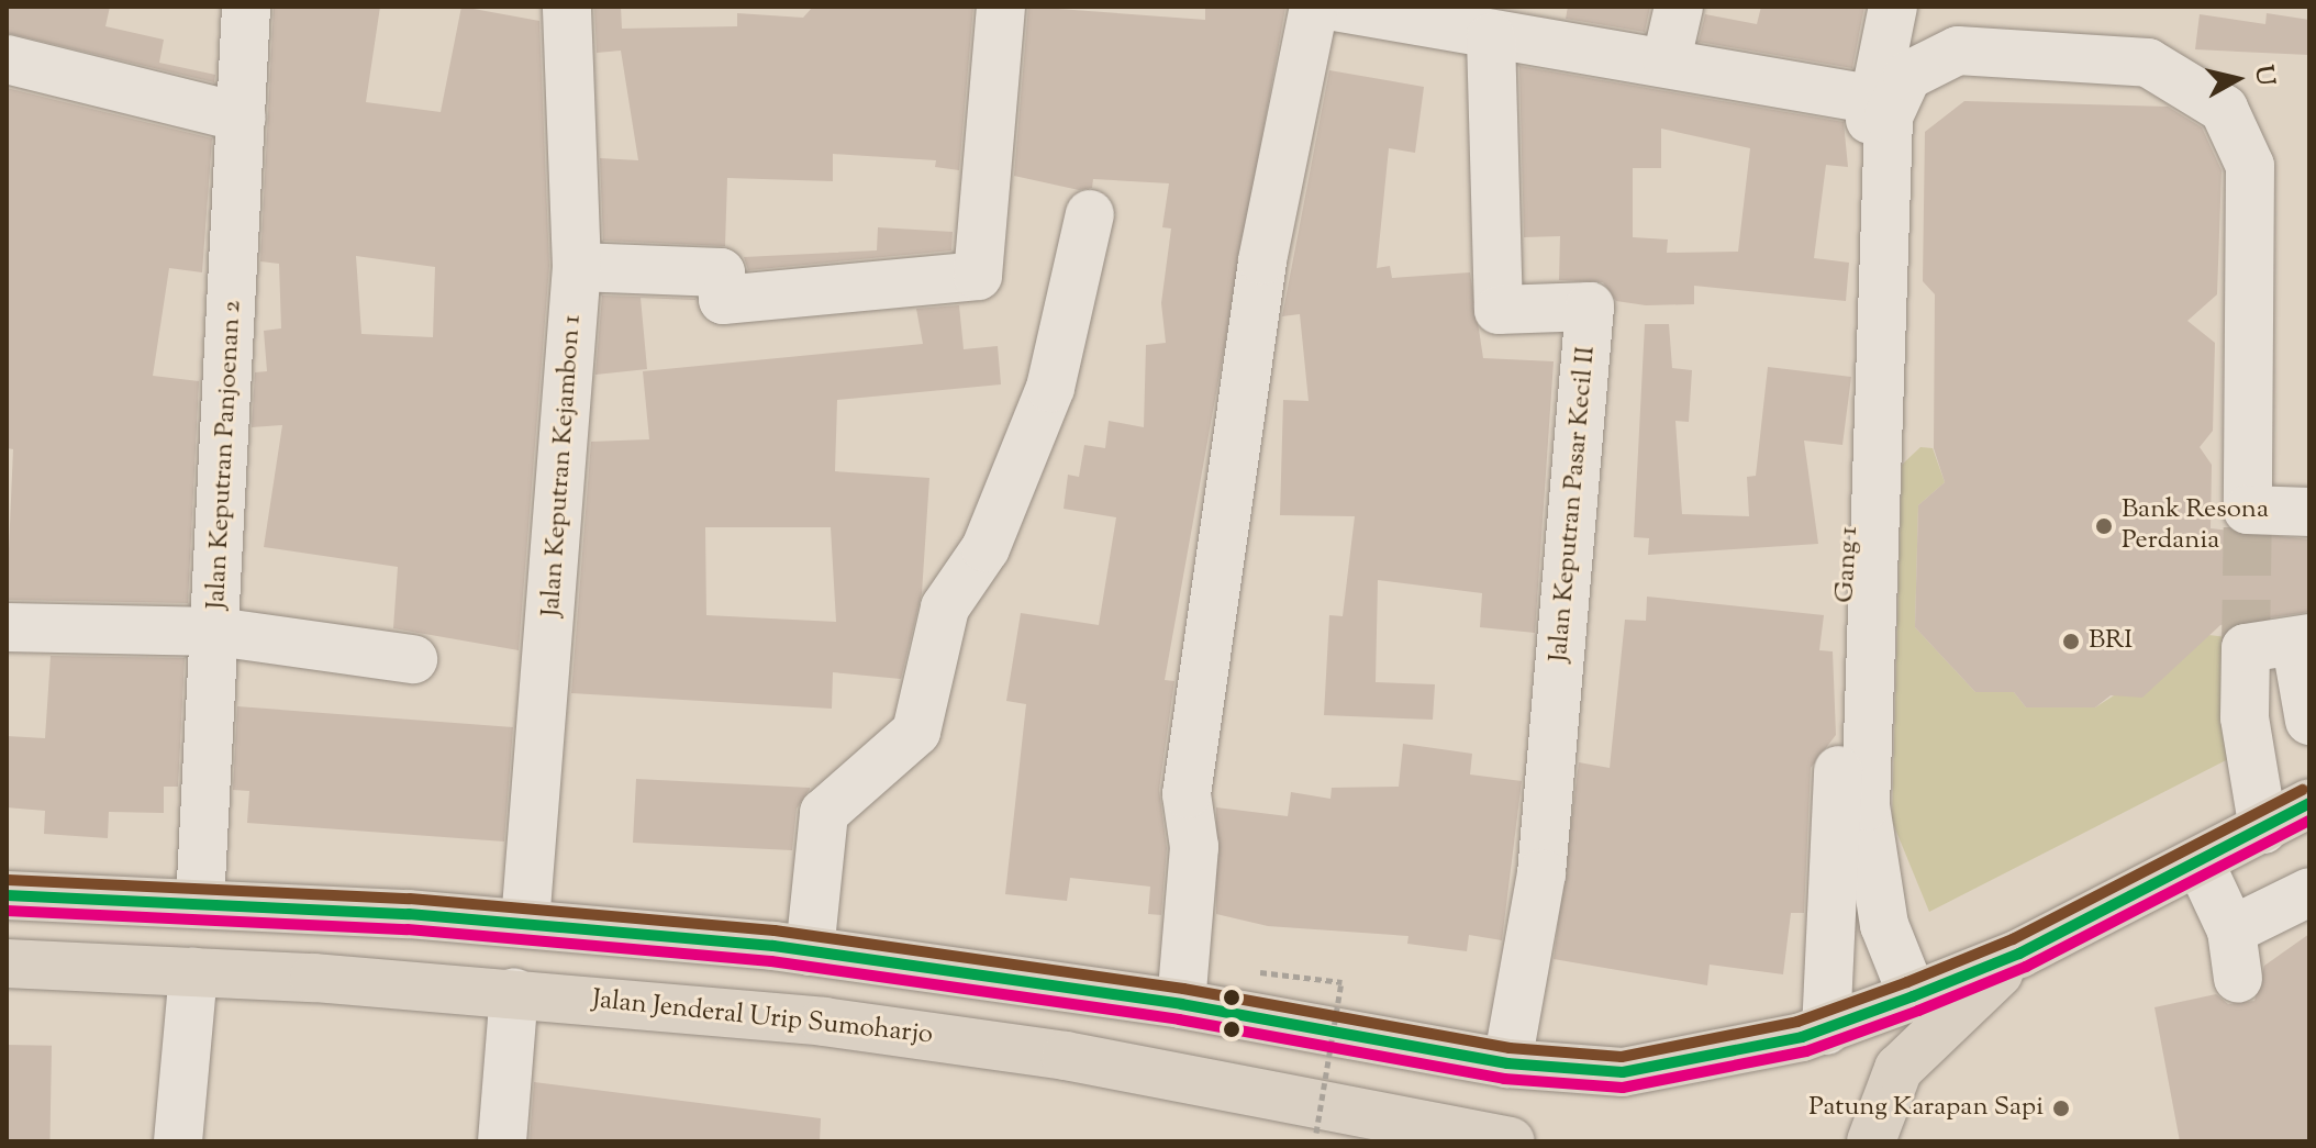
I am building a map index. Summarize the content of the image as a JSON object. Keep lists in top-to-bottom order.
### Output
{
  "streets": {
    "main road": ["Jalan Jenderal Urip Sumoharjo"],
    "street": [
      "Jalan Keputran Panjoenan 2",
      "Jalan Keputran Kejambon 1",
      "Jalan Keputran Pasar Kecil II",
      "Gang 1"
    ]
  },
  "places": ["Bank Resona Perdania", "BRI", "Patung Karapan Sapi"],
  "lines": ["transit line 2"],
  "north": "right"
}
